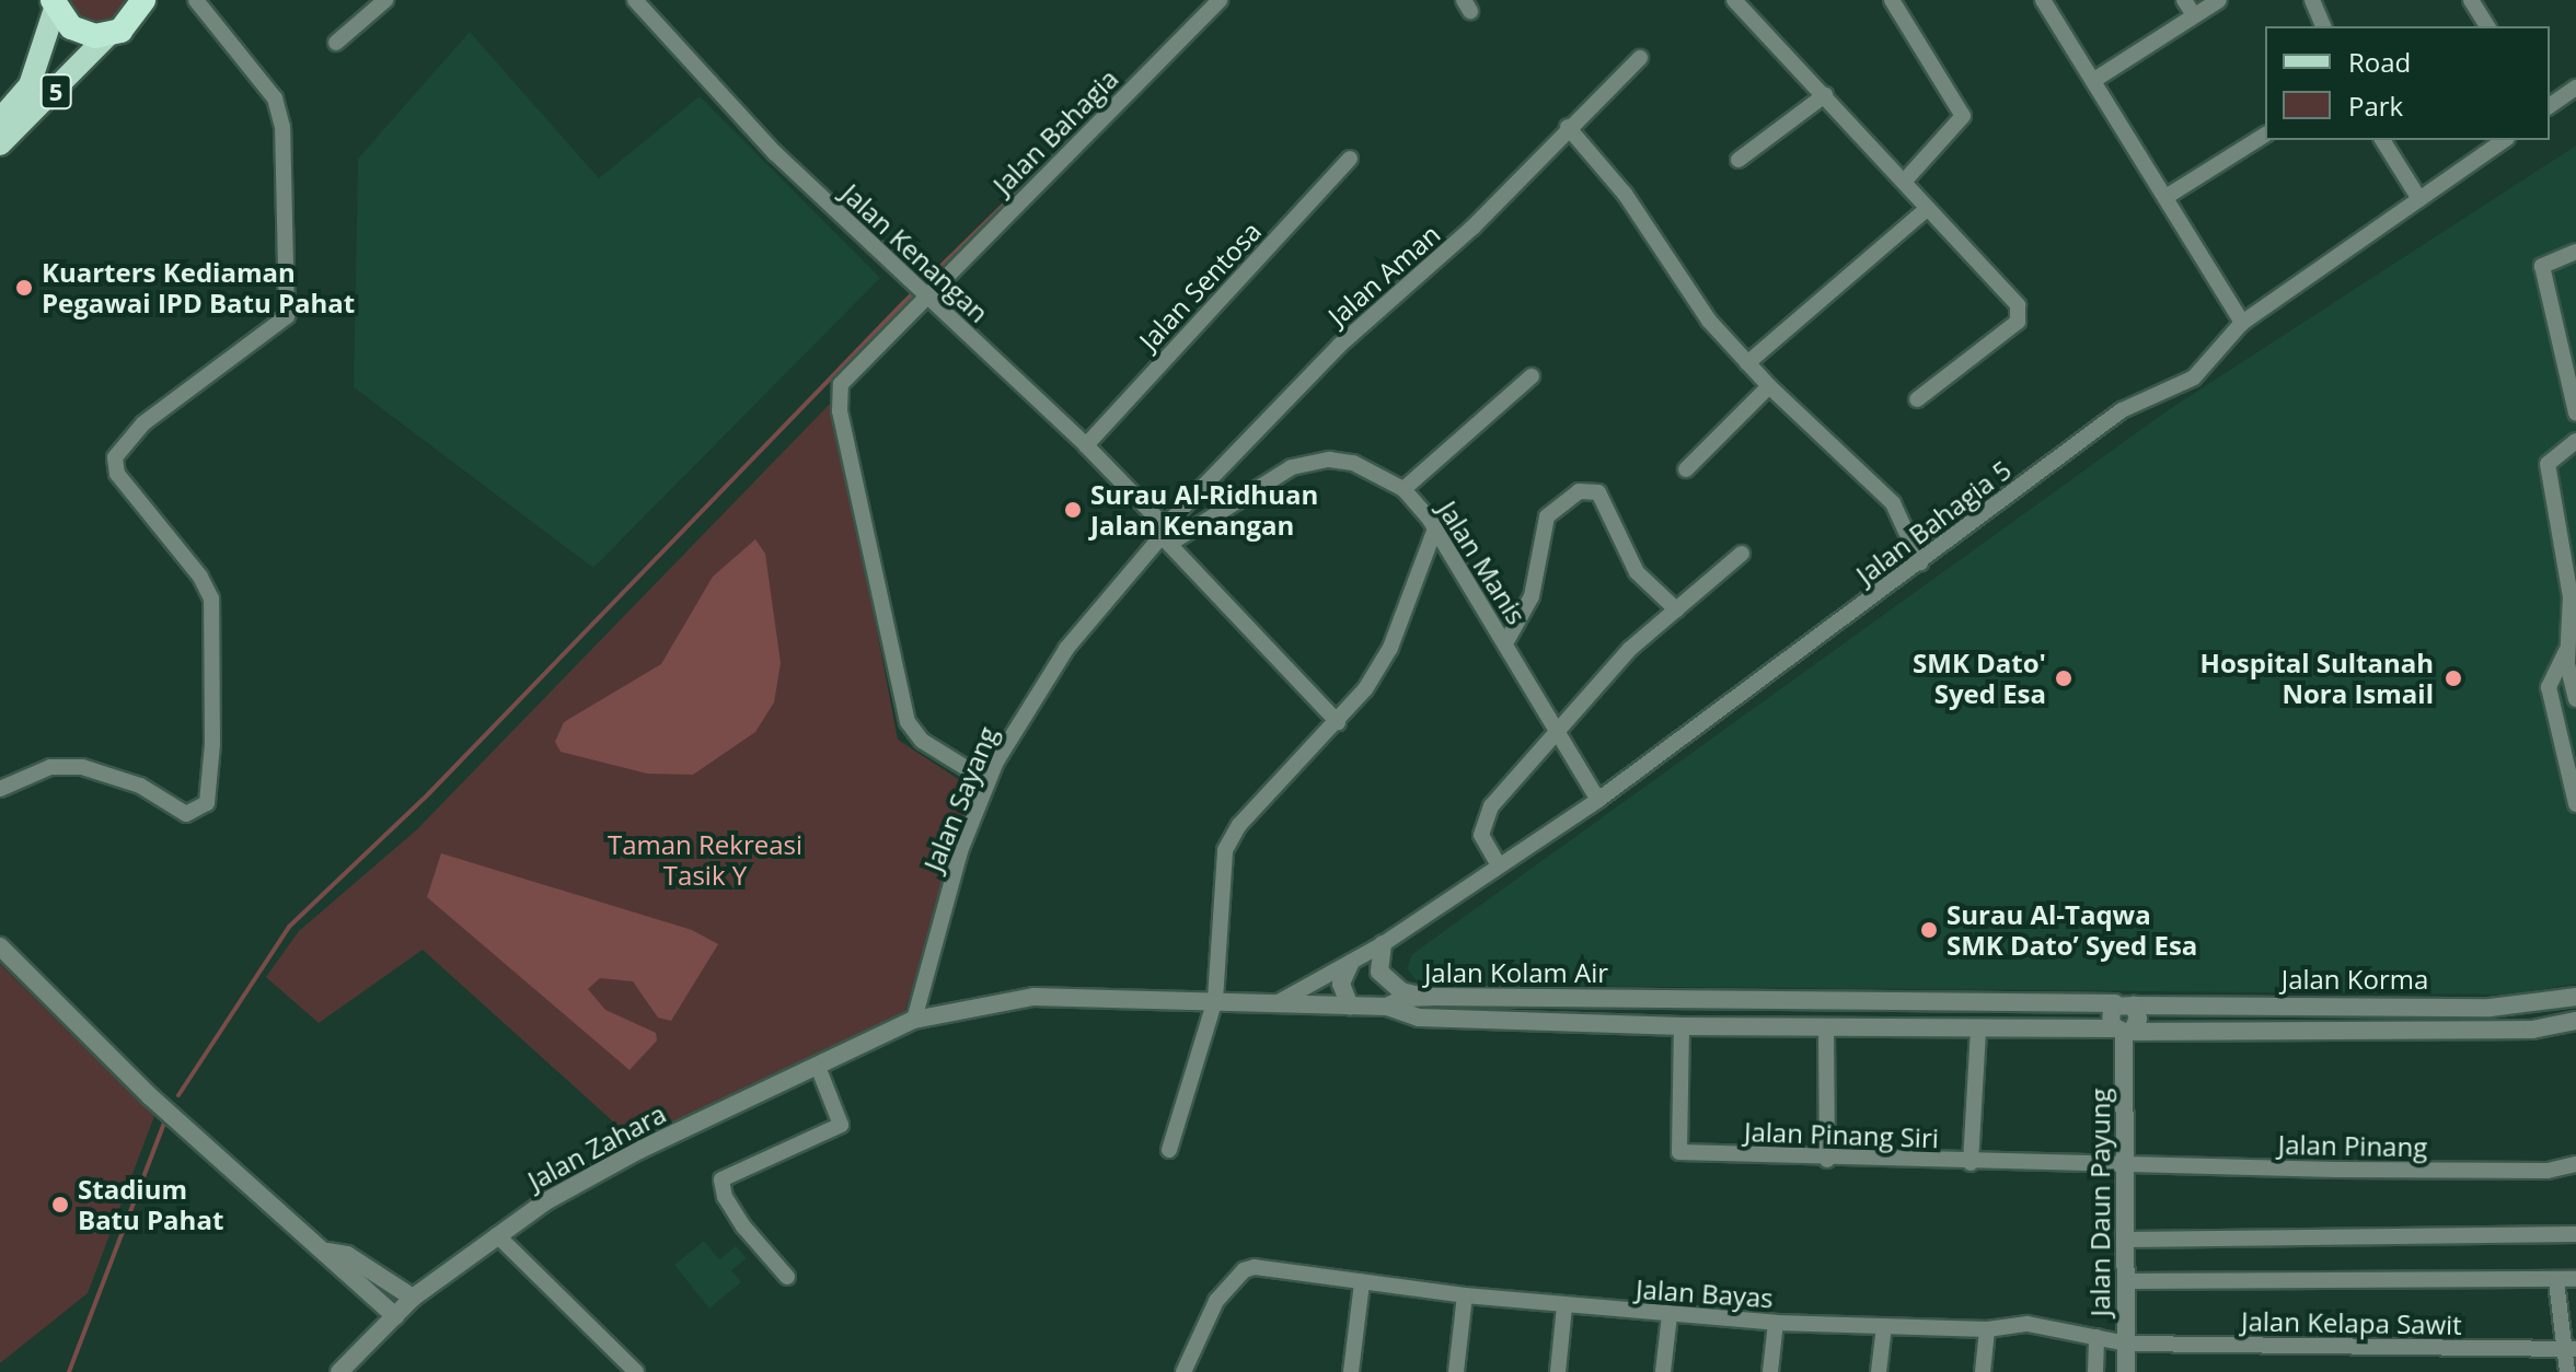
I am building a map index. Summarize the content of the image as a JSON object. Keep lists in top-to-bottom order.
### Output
{
  "streets": {
    "highway": ["5"],
    "street": [
      "Jalan Bahagia",
      "Jalan Kenangan",
      "Jalan Aman",
      "Jalan Sentosa",
      "Jalan Bahagia 5",
      "Jalan Manis",
      "Jalan Sayang",
      "Jalan Kolam Air",
      "Jalan Korma",
      "Jalan Pinang Siri",
      "Jalan Pinang",
      "Jalan Zahara",
      "Jalan Daun Payung",
      "Jalan Bayas",
      "Jalan Kelapa Sawit"
    ]
  },
  "crossings": [
    ["Jalan Bahagia", "Jalan Kenangan"],
    ["Jalan Bahagia", "Jalan Sayang"],
    ["Jalan Kenangan", "Jalan Aman"],
    ["Jalan Kenangan", "Jalan Sentosa"],
    ["Jalan Kenangan", "Jalan Manis"],
    ["Jalan Kenangan", "Jalan Sayang"],
    ["Jalan Aman", "Jalan Manis"],
    ["Jalan Aman", "Jalan Sayang"],
    ["Jalan Bahagia 5", "Jalan Manis"],
    ["Jalan Bahagia 5", "Jalan Zahara"],
    ["Jalan Manis", "Jalan Sayang"],
    ["Jalan Sayang", "Jalan Zahara"],
    ["Jalan Kolam Air", "Jalan Korma"],
    ["Jalan Kolam Air", "Jalan Pinang Siri"],
    ["Jalan Kolam Air", "Jalan Zahara"],
    ["Jalan Kolam Air", "Jalan Daun Payung"],
    ["Jalan Korma", "Jalan Daun Payung"],
    ["Jalan Pinang Siri", "Jalan Pinang"],
    ["Jalan Pinang Siri", "Jalan Daun Payung"],
    ["Jalan Pinang", "Jalan Daun Payung"],
    ["Jalan Daun Payung", "Jalan Bayas"],
    ["Jalan Daun Payung", "Jalan Kelapa Sawit"],
    ["Jalan Bayas", "Jalan Kelapa Sawit"]
  ],
  "parks": ["Taman Rekreasi Tasik Y"],
  "places": [
    "Kuarters Kediaman Pegawai IPD Batu Pahat",
    "Surau Al-Ridhuan Jalan Kenangan",
    "SMK Dato' Syed Esa",
    "Hospital Sultanah Nora Ismail",
    "Surau Al-Taqwa SMK Dato’ Syed Esa",
    "Stadium Batu Pahat"
  ],
  "legend": ["Road", "Park"]
}
